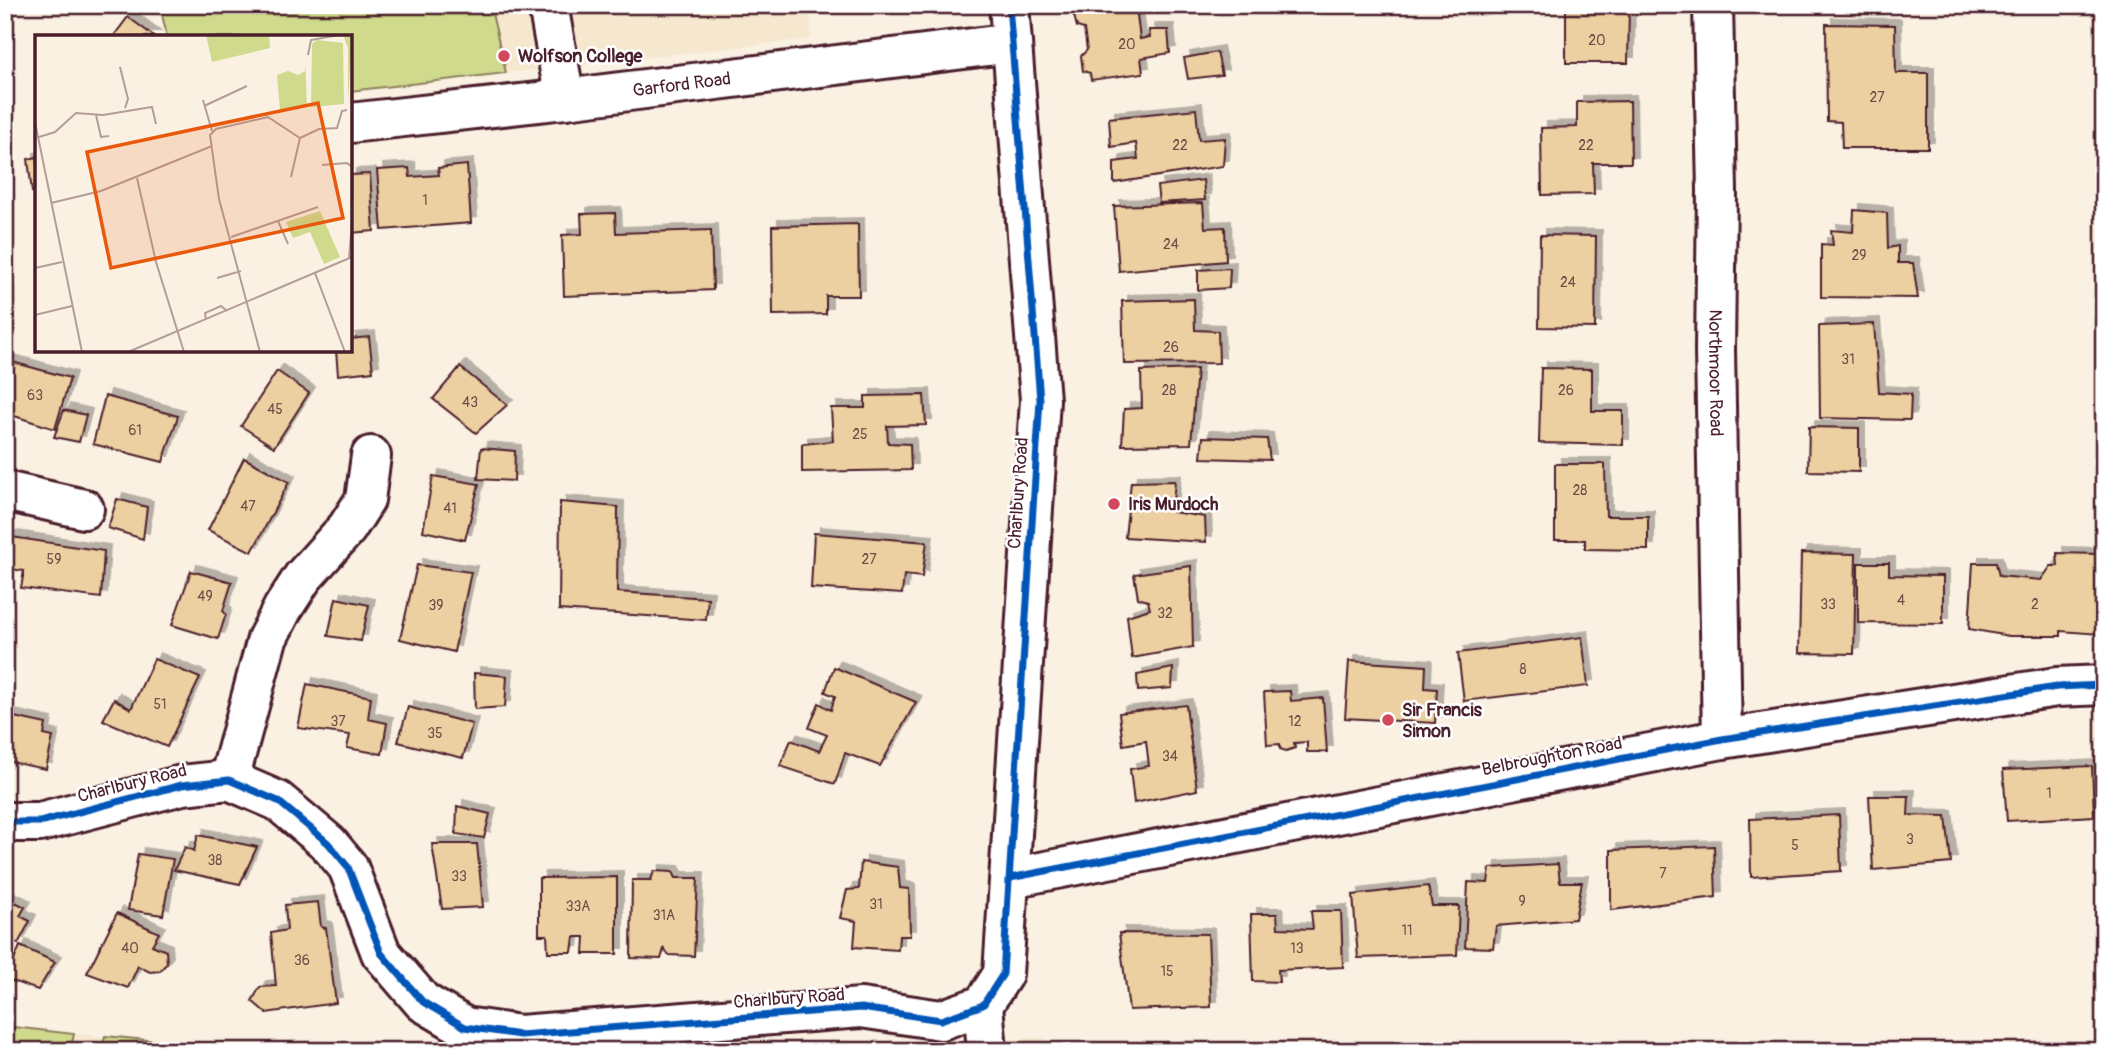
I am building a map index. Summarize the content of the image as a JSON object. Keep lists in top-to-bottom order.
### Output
{
  "streets": {
    "street": [
      "Garford Road",
      "Northmoor Road",
      "Charlbury Road",
      "Belbroughton Road"
    ]
  },
  "crossings": [
    ["Garford Road", "Charlbury Road"],
    ["Northmoor Road", "Belbroughton Road"],
    ["Charlbury Road", "Belbroughton Road"]
  ],
  "places": ["Wolfson College", "Iris Murdoch", "Sir Francis Simon"],
  "house_numbers": [
    "20",
    "20",
    "27",
    "22",
    "22",
    "1",
    "24",
    "29",
    "24",
    "26",
    "31",
    "28",
    "26",
    "63",
    "43",
    "45",
    "61",
    "25",
    "28",
    "47",
    "41",
    "59",
    "27",
    "49",
    "4",
    "33",
    "2",
    "39",
    "32",
    "8",
    "51",
    "37",
    "12",
    "35",
    "34",
    "1",
    "3",
    "5",
    "38",
    "7",
    "33",
    "9",
    "31",
    "33A",
    "31A",
    "11",
    "40",
    "13",
    "36",
    "15"
  ]
}
